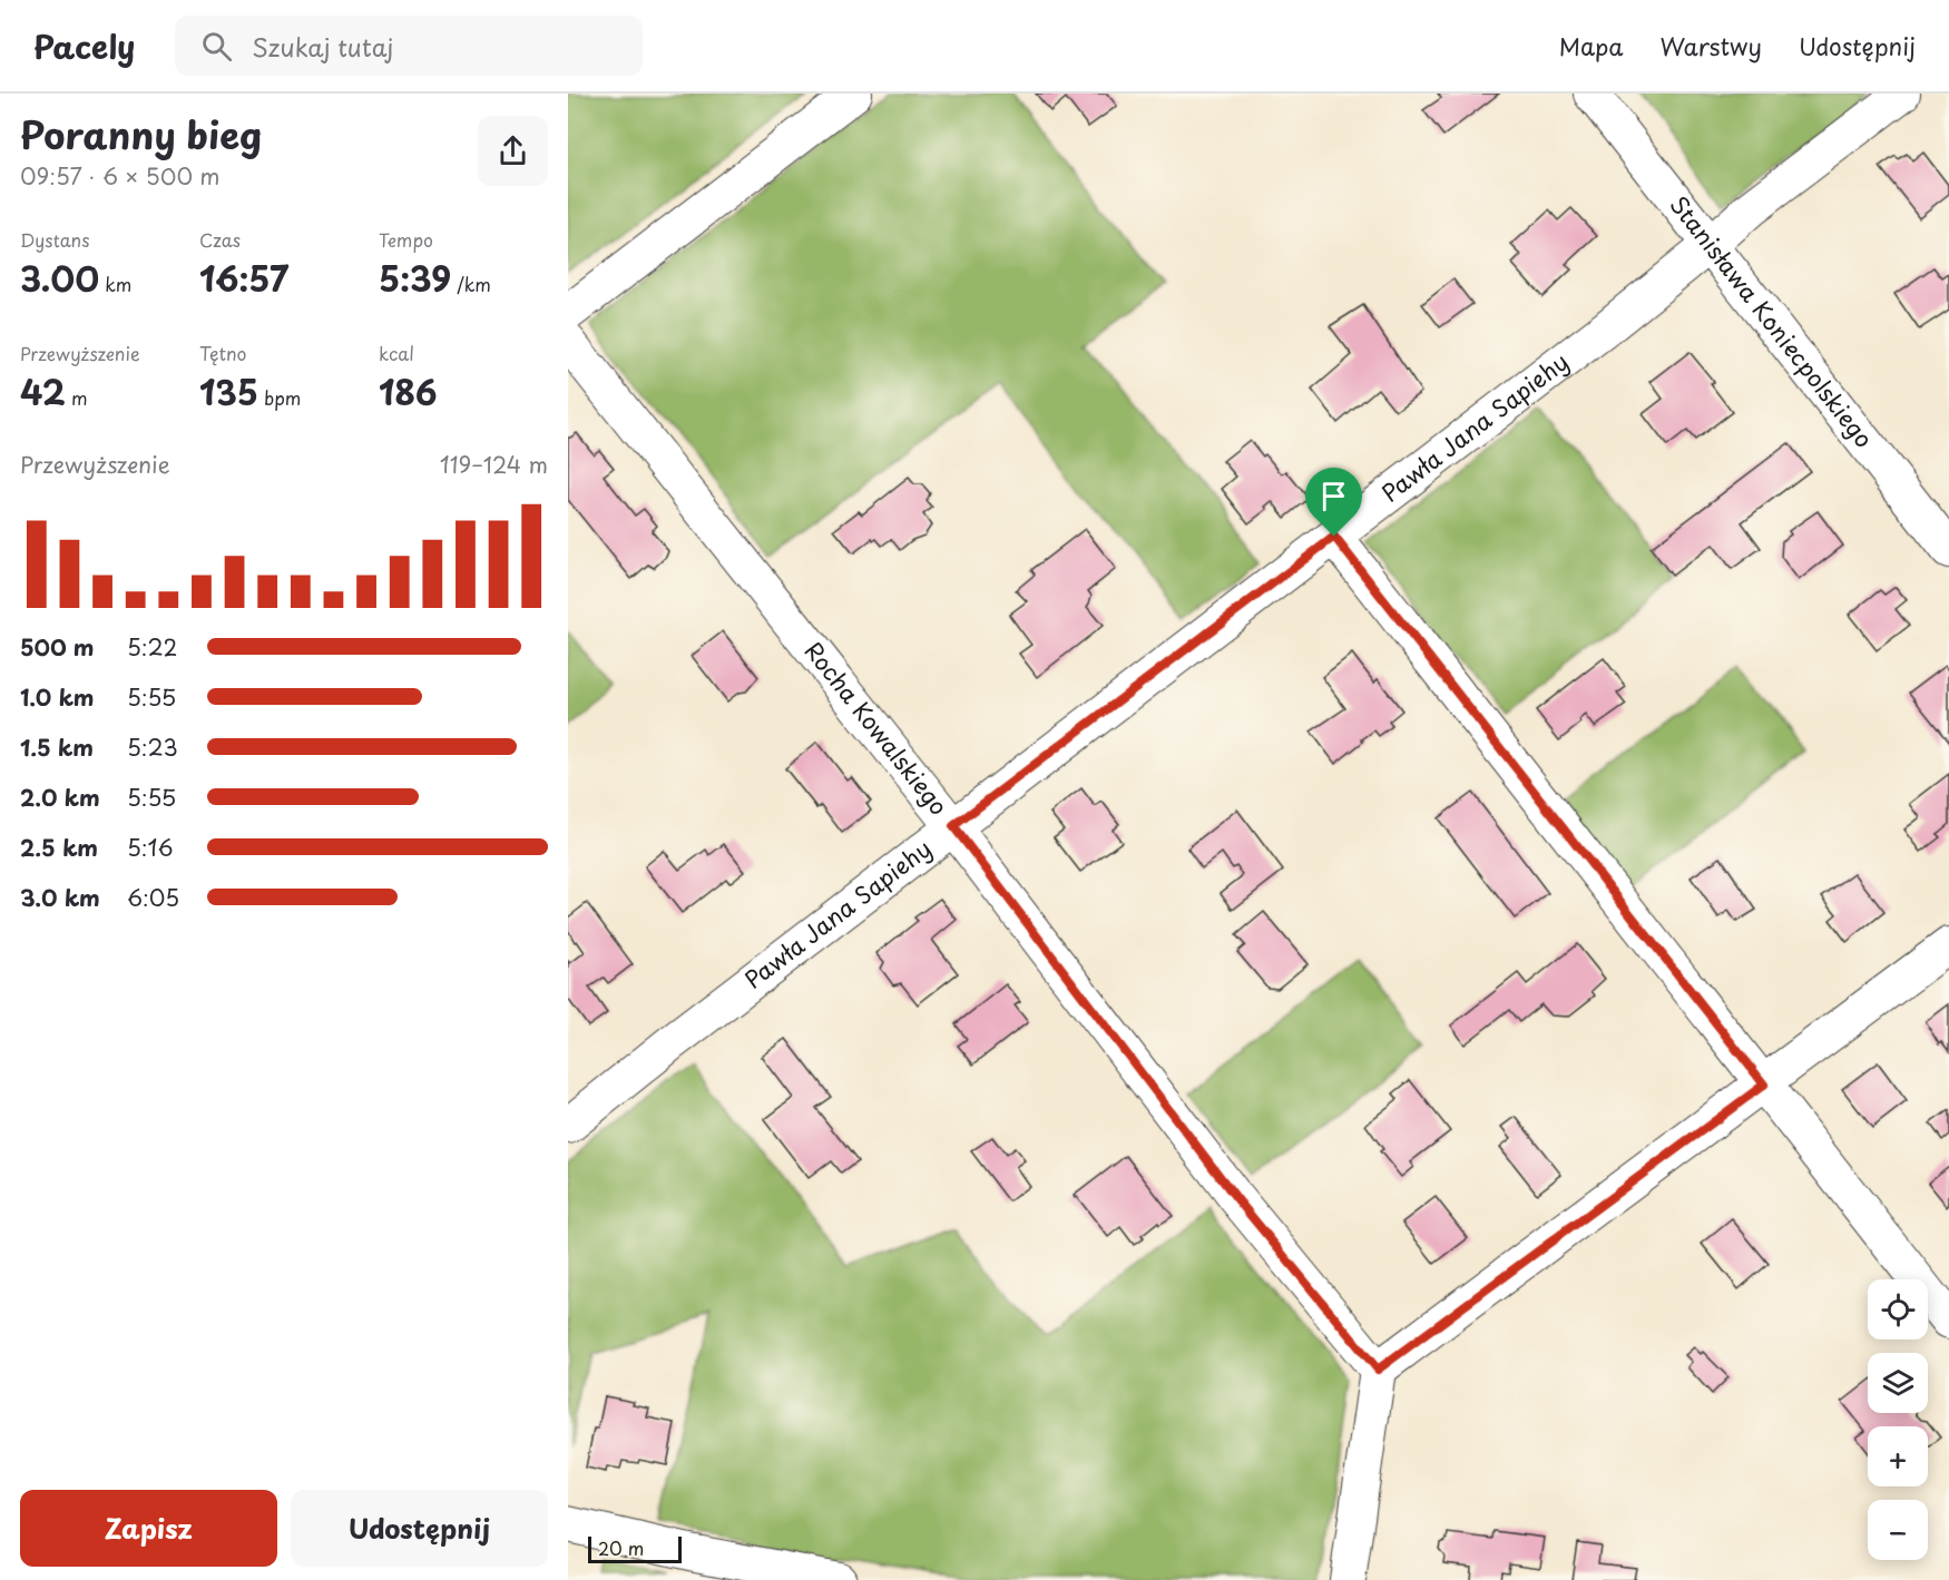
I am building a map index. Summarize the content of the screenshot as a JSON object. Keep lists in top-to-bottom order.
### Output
{
  "streets": {
    "street": ["Stanisława Koniecpolskiego", "Pawła Jana Sapiehy", "Rocha Kowalskiego"]
  },
  "crossings": [
    ["Stanisława Koniecpolskiego", "Pawła Jana Sapiehy"],
    ["Pawła Jana Sapiehy", "Rocha Kowalskiego"]
  ],
  "scale_bar": "20 m",
  "page": {
    "header": "Pacely",
    "search": "Szukaj tutaj",
    "nav": ["Mapa", "Warstwy", "Udostępnij"],
    "heading": ["Poranny bieg", "09:57 · 6 × 500 m"],
    "stats": [
      ["Dystans", "3.00 km"],
      ["Czas", "16:57"],
      ["Tempo", "5:39 /km"],
      ["Przewyższenie", "42 m"],
      ["Tętno", "135 bpm"],
      ["kcal", "186"]
    ],
    "chart": ["Przewyższenie", "119–124 m"],
    "list": [
      {
        "name": "500 m",
        "note": "5:22"
      },
      {
        "name": "1.0 km",
        "note": "5:55"
      },
      {
        "name": "1.5 km",
        "note": "5:23"
      },
      {
        "name": "2.0 km",
        "note": "5:55"
      },
      {
        "name": "2.5 km",
        "note": "5:16"
      },
      {
        "name": "3.0 km",
        "note": "6:05"
      }
    ],
    "map_buttons": ["+", "−"],
    "buttons": ["Zapisz", "Udostępnij"],
    "scale": "20 m"
  }
}
